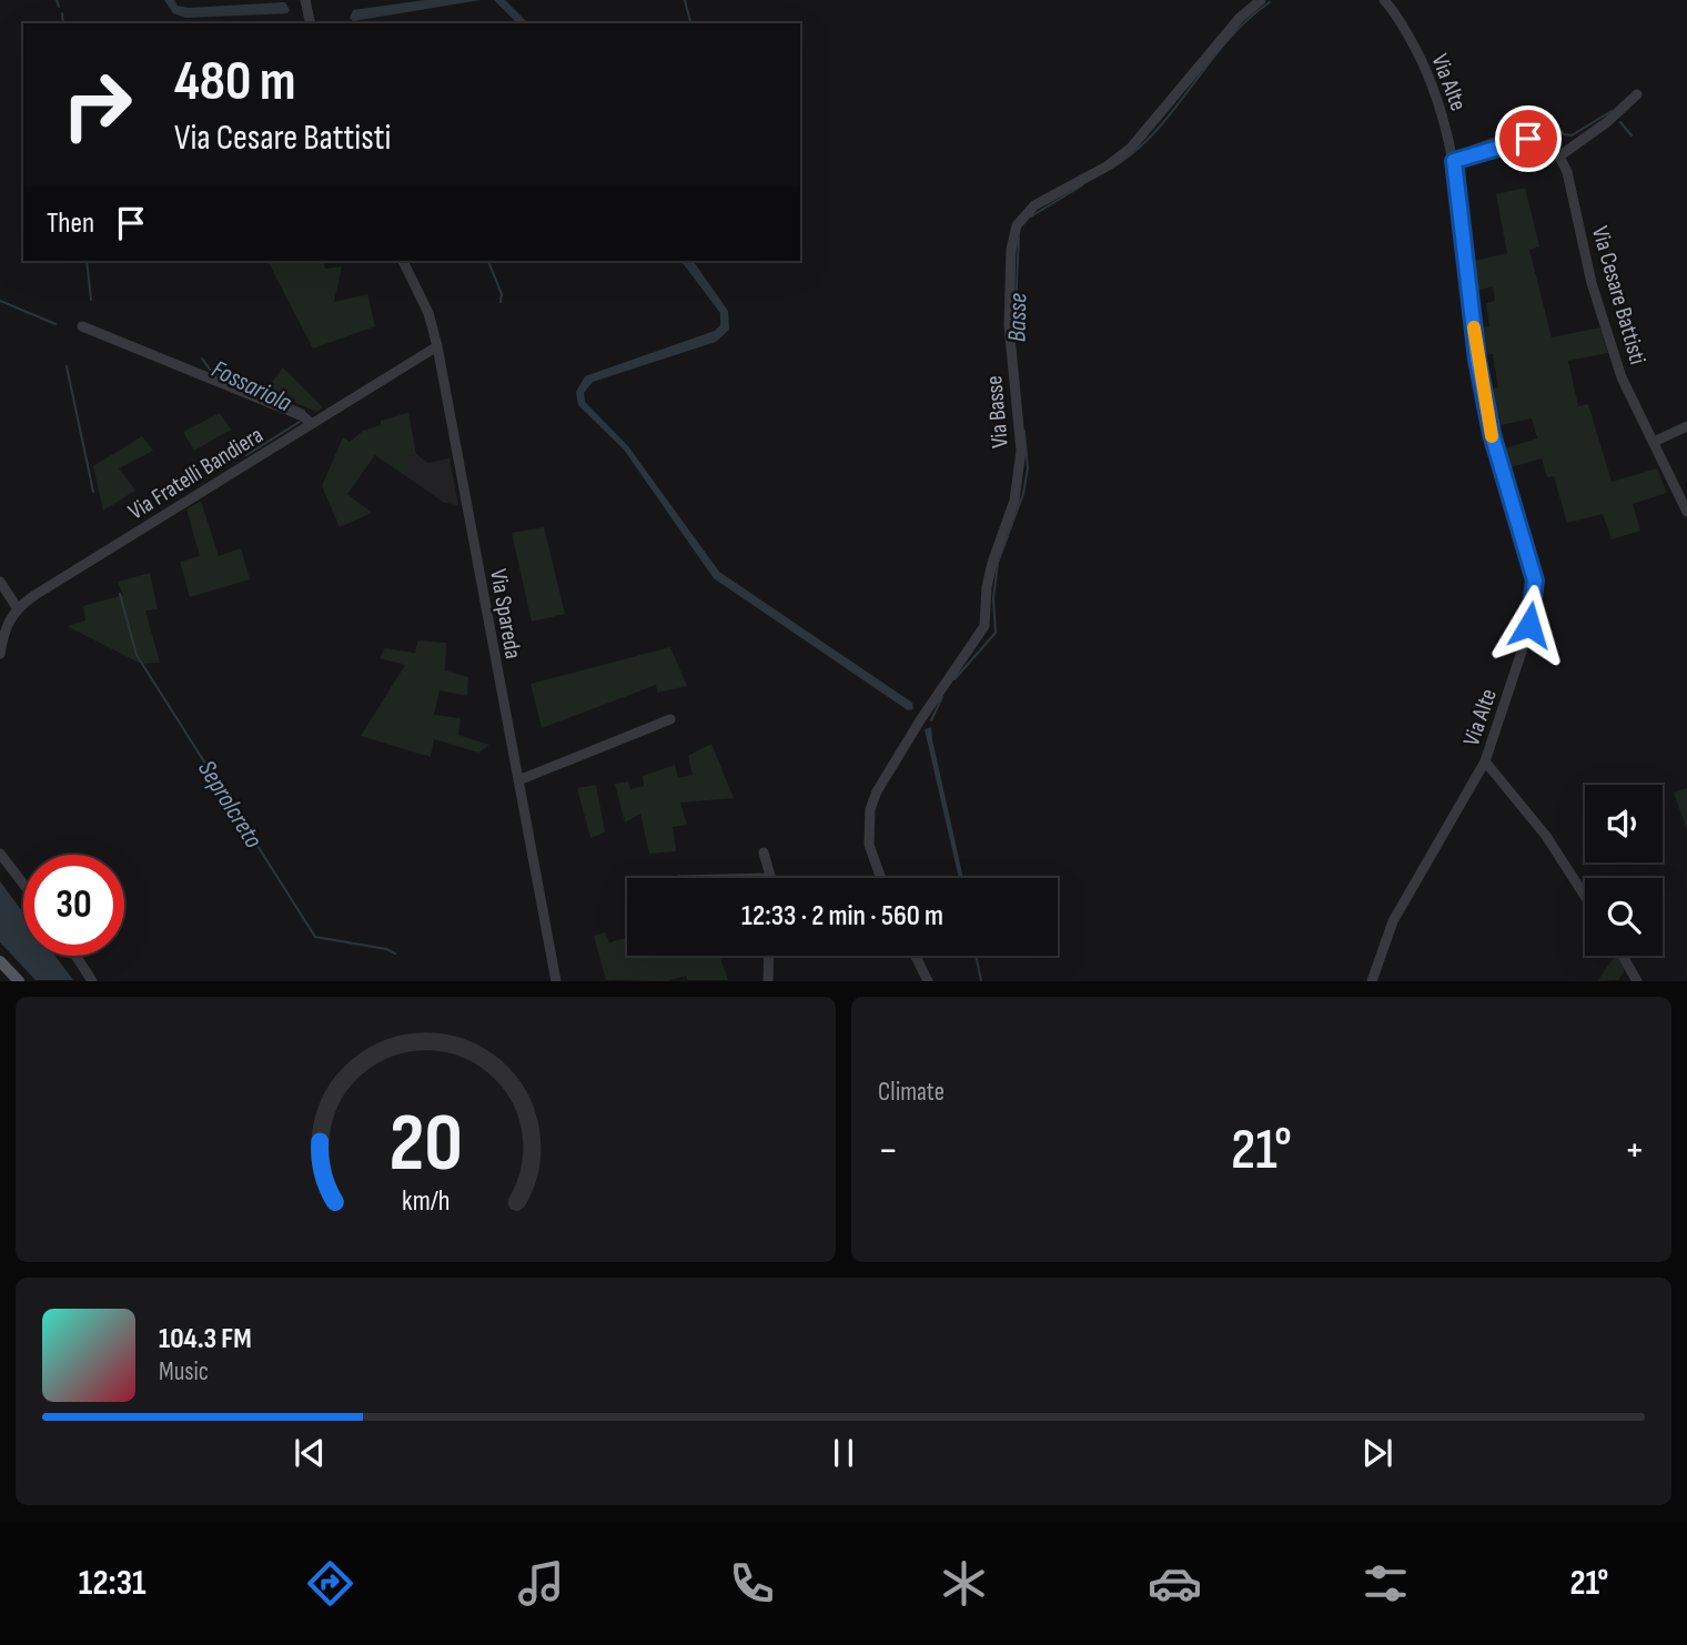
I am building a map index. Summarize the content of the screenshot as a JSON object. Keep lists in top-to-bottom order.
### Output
{
  "streets": {
    "street": [
      "Via Alte",
      "Via Cesare Battisti",
      "Via Basse",
      "Via Fratelli Bandiera",
      "Via Spareda"
    ]
  },
  "crossings": [
    ["Via Fratelli Bandiera", "Via Spareda"]
  ],
  "water": ["Basse", "Fossariola", "Seprolcreto"],
  "page": {
    "turn": ["480 m", "Via Cesare Battisti"],
    "then": "Then",
    "limit": "30",
    "trip": "12:33 · 2 min · 560 m",
    "tile": "Climate",
    "heat": ["−", "21°", "+"],
    "song": ["104.3 FM", "Music"],
    "tabs": ["12:31", "21°"],
    "gauge": ["20", "km/h"]
  }
}
